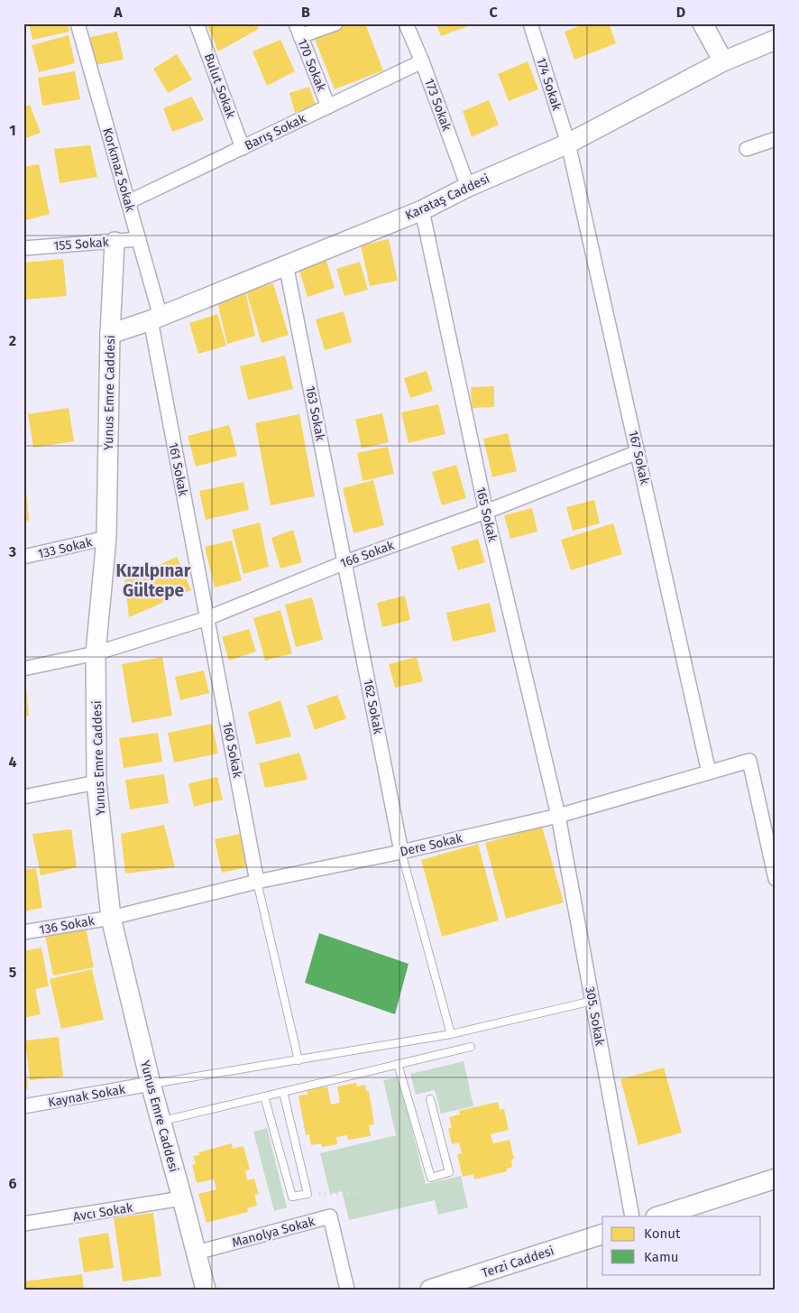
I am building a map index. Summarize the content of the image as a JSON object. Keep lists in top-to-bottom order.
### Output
{
  "streets": {
    "street": [
      "170 Sokak",
      "174 Sokak",
      "Bulut Sokak",
      "173 Sokak",
      "Barış Sokak",
      "Korkmaz Sokak",
      "Karataş Caddesi",
      "155 Sokak",
      "Yunus Emre Caddesi",
      "163 Sokak",
      "167 Sokak",
      "161 Sokak",
      "165 Sokak",
      "133 Sokak",
      "166 Sokak",
      "162 Sokak",
      "160 Sokak",
      "Dere Sokak",
      "136 Sokak",
      "305. Sokak",
      "Kaynak Sokak",
      "Avcı Sokak",
      "Manolya Sokak",
      "Terzi Caddesi"
    ]
  },
  "crossings": [
    ["170 Sokak", "Barış Sokak"],
    ["174 Sokak", "Karataş Caddesi"],
    ["174 Sokak", "167 Sokak"],
    ["Bulut Sokak", "Barış Sokak"],
    ["173 Sokak", "Barış Sokak"],
    ["173 Sokak", "Karataş Caddesi"],
    ["Barış Sokak", "Korkmaz Sokak"],
    ["Korkmaz Sokak", "Karataş Caddesi"],
    ["Korkmaz Sokak", "155 Sokak"],
    ["Korkmaz Sokak", "161 Sokak"],
    ["Karataş Caddesi", "Yunus Emre Caddesi"],
    ["Karataş Caddesi", "163 Sokak"],
    ["Karataş Caddesi", "167 Sokak"],
    ["Karataş Caddesi", "161 Sokak"],
    ["Karataş Caddesi", "165 Sokak"],
    ["155 Sokak", "Yunus Emre Caddesi"],
    ["Yunus Emre Caddesi", "133 Sokak"],
    ["Yunus Emre Caddesi", "166 Sokak"],
    ["Yunus Emre Caddesi", "Dere Sokak"],
    ["Yunus Emre Caddesi", "136 Sokak"],
    ["Yunus Emre Caddesi", "Kaynak Sokak"],
    ["Yunus Emre Caddesi", "Avcı Sokak"],
    ["Yunus Emre Caddesi", "Manolya Sokak"],
    ["163 Sokak", "166 Sokak"],
    ["163 Sokak", "162 Sokak"],
    ["167 Sokak", "166 Sokak"],
    ["167 Sokak", "Dere Sokak"],
    ["161 Sokak", "166 Sokak"],
    ["161 Sokak", "160 Sokak"],
    ["165 Sokak", "166 Sokak"],
    ["165 Sokak", "Dere Sokak"],
    ["165 Sokak", "305. Sokak"],
    ["166 Sokak", "162 Sokak"],
    ["166 Sokak", "160 Sokak"],
    ["162 Sokak", "Dere Sokak"],
    ["160 Sokak", "Dere Sokak"],
    ["Dere Sokak", "136 Sokak"],
    ["Dere Sokak", "305. Sokak"]
  ],
  "districts": ["Kızılpınar Gültepe"],
  "legend": ["Konut", "Kamu"],
  "grid": {
    "columns": [
      "A",
      "B",
      "C",
      "D"
    ],
    "rows": [
      "1",
      "2",
      "3",
      "4",
      "5",
      "6"
    ]
  }
}
